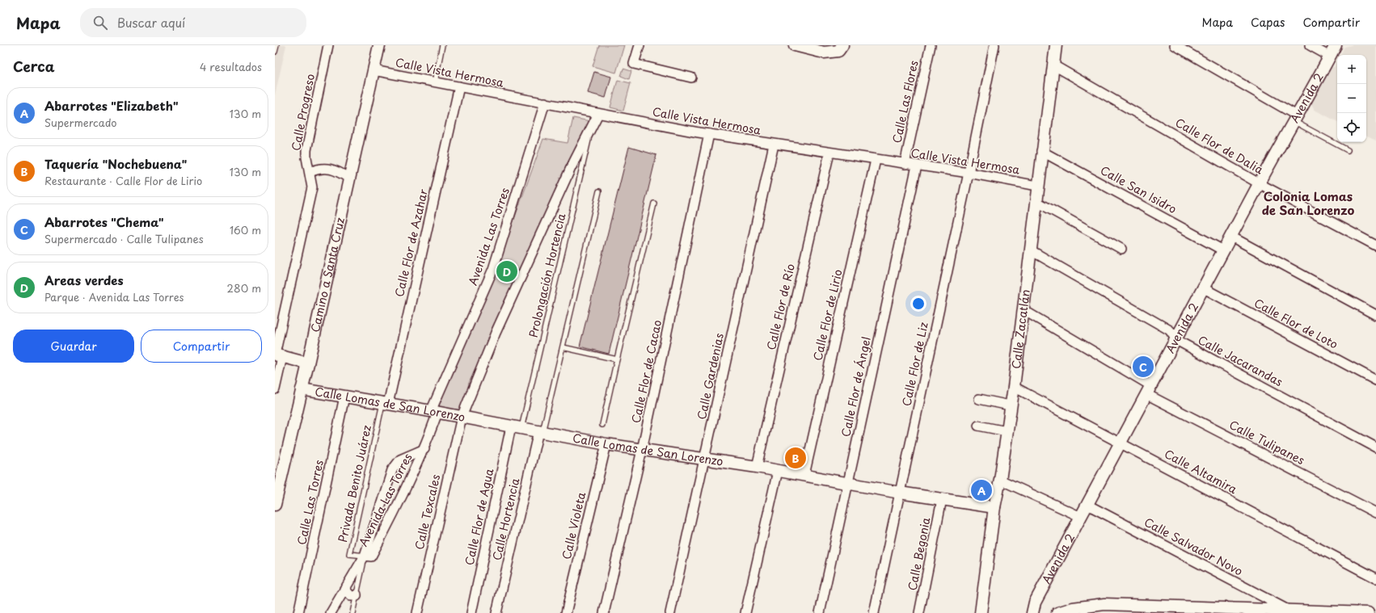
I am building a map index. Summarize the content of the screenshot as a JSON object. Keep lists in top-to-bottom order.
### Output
{
  "streets": {
    "street": [
      "Calle Vista Hermosa",
      "Avenida 2",
      "Calle Las Flores",
      "Calle Progreso",
      "Calle Flor de Dalia",
      "Calle San Isidro",
      "Avenida Las Torres",
      "Calle Flor de Azahar",
      "Camino a Santa Cruz",
      "Calle Flor de Río",
      "Calle Flor de Lirio",
      "Calle Flor de Loto",
      "Calle Zacatlán",
      "Calle Jacarandas",
      "Calle Flor de Liz",
      "Calle Flor de Cacao",
      "Calle Gardenias",
      "Calle Flor de Ángel",
      "Calle Lomas de San Lorenzo",
      "Calle Tulipanes",
      "Calle Altamira",
      "Calle Las Torres",
      "Calle Texcales",
      "Calle Flor de Agua",
      "Calle Hortencia",
      "Calle Violeta",
      "Calle Salvador Novo",
      "Calle Begonia"
    ],
    "lane": ["Prolongación Hortencia", "Privada Benito Juárez"]
  },
  "crossings": [
    ["Calle Vista Hermosa", "Calle Las Flores"],
    ["Calle Vista Hermosa", "Avenida Las Torres"],
    ["Calle Vista Hermosa", "Calle Flor de Azahar"],
    ["Calle Vista Hermosa", "Camino a Santa Cruz"],
    ["Calle Vista Hermosa", "Calle Flor de Río"],
    ["Calle Vista Hermosa", "Calle Flor de Lirio"],
    ["Calle Vista Hermosa", "Calle Zacatlán"],
    ["Calle Vista Hermosa", "Calle Flor de Liz"],
    ["Calle Vista Hermosa", "Calle Flor de Cacao"],
    ["Calle Vista Hermosa", "Calle Gardenias"],
    ["Calle Vista Hermosa", "Calle Flor de Ángel"],
    ["Avenida 2", "Calle Flor de Dalia"],
    ["Avenida 2", "Calle San Isidro"],
    ["Avenida 2", "Calle Flor de Loto"],
    ["Avenida 2", "Calle Jacarandas"],
    ["Avenida 2", "Calle Tulipanes"],
    ["Avenida 2", "Calle Altamira"],
    ["Avenida 2", "Calle Salvador Novo"],
    ["Calle Flor de Dalia", "Calle Zacatlán"],
    ["Calle San Isidro", "Calle Zacatlán"],
    ["Avenida Las Torres", "Calle Lomas de San Lorenzo"],
    ["Avenida Las Torres", "Privada Benito Juárez"],
    ["Calle Flor de Azahar", "Calle Lomas de San Lorenzo"],
    ["Calle Flor de Azahar", "Privada Benito Juárez"],
    ["Camino a Santa Cruz", "Calle Lomas de San Lorenzo"],
    ["Prolongación Hortencia", "Calle Lomas de San Lorenzo"],
    ["Prolongación Hortencia", "Calle Texcales"],
    ["Prolongación Hortencia", "Calle Flor de Agua"],
    ["Calle Flor de Río", "Calle Lomas de San Lorenzo"],
    ["Calle Flor de Lirio", "Calle Lomas de San Lorenzo"],
    ["Calle Zacatlán", "Calle Jacarandas"],
    ["Calle Zacatlán", "Calle Lomas de San Lorenzo"],
    ["Calle Zacatlán", "Calle Tulipanes"],
    ["Calle Zacatlán", "Calle Altamira"],
    ["Calle Flor de Liz", "Calle Lomas de San Lorenzo"],
    ["Calle Flor de Cacao", "Calle Lomas de San Lorenzo"],
    ["Calle Gardenias", "Calle Lomas de San Lorenzo"],
    ["Calle Flor de Ángel", "Calle Lomas de San Lorenzo"],
    ["Calle Lomas de San Lorenzo", "Privada Benito Juárez"],
    ["Calle Lomas de San Lorenzo", "Calle Las Torres"],
    ["Calle Lomas de San Lorenzo", "Calle Texcales"],
    ["Calle Lomas de San Lorenzo", "Calle Flor de Agua"],
    ["Calle Lomas de San Lorenzo", "Calle Hortencia"],
    ["Calle Lomas de San Lorenzo", "Calle Violeta"],
    ["Calle Lomas de San Lorenzo", "Calle Begonia"]
  ],
  "districts": ["Colonia Lomas de San Lorenzo"],
  "page": {
    "header": "Mapa",
    "search": "Buscar aquí",
    "nav": ["Mapa", "Capas", "Compartir"],
    "heading": ["Cerca", "4 resultados"],
    "map_buttons": ["+", "−"],
    "list": [
      {
        "mark": "A",
        "name": "Abarrotes \"Elizabeth\"",
        "note": "Supermercado",
        "value": "130 m"
      },
      {
        "mark": "B",
        "name": "Taquería \"Nochebuena\"",
        "note": "Restaurante · Calle Flor de Lirio",
        "value": "130 m"
      },
      {
        "mark": "C",
        "name": "Abarrotes \"Chema\"",
        "note": "Supermercado · Calle Tulipanes",
        "value": "160 m"
      },
      {
        "mark": "D",
        "name": "Areas verdes",
        "note": "Parque · Avenida Las Torres",
        "value": "280 m"
      }
    ],
    "pins": [
      "D",
      "C",
      "B",
      "A"
    ],
    "buttons": ["Guardar", "Compartir"]
  }
}
